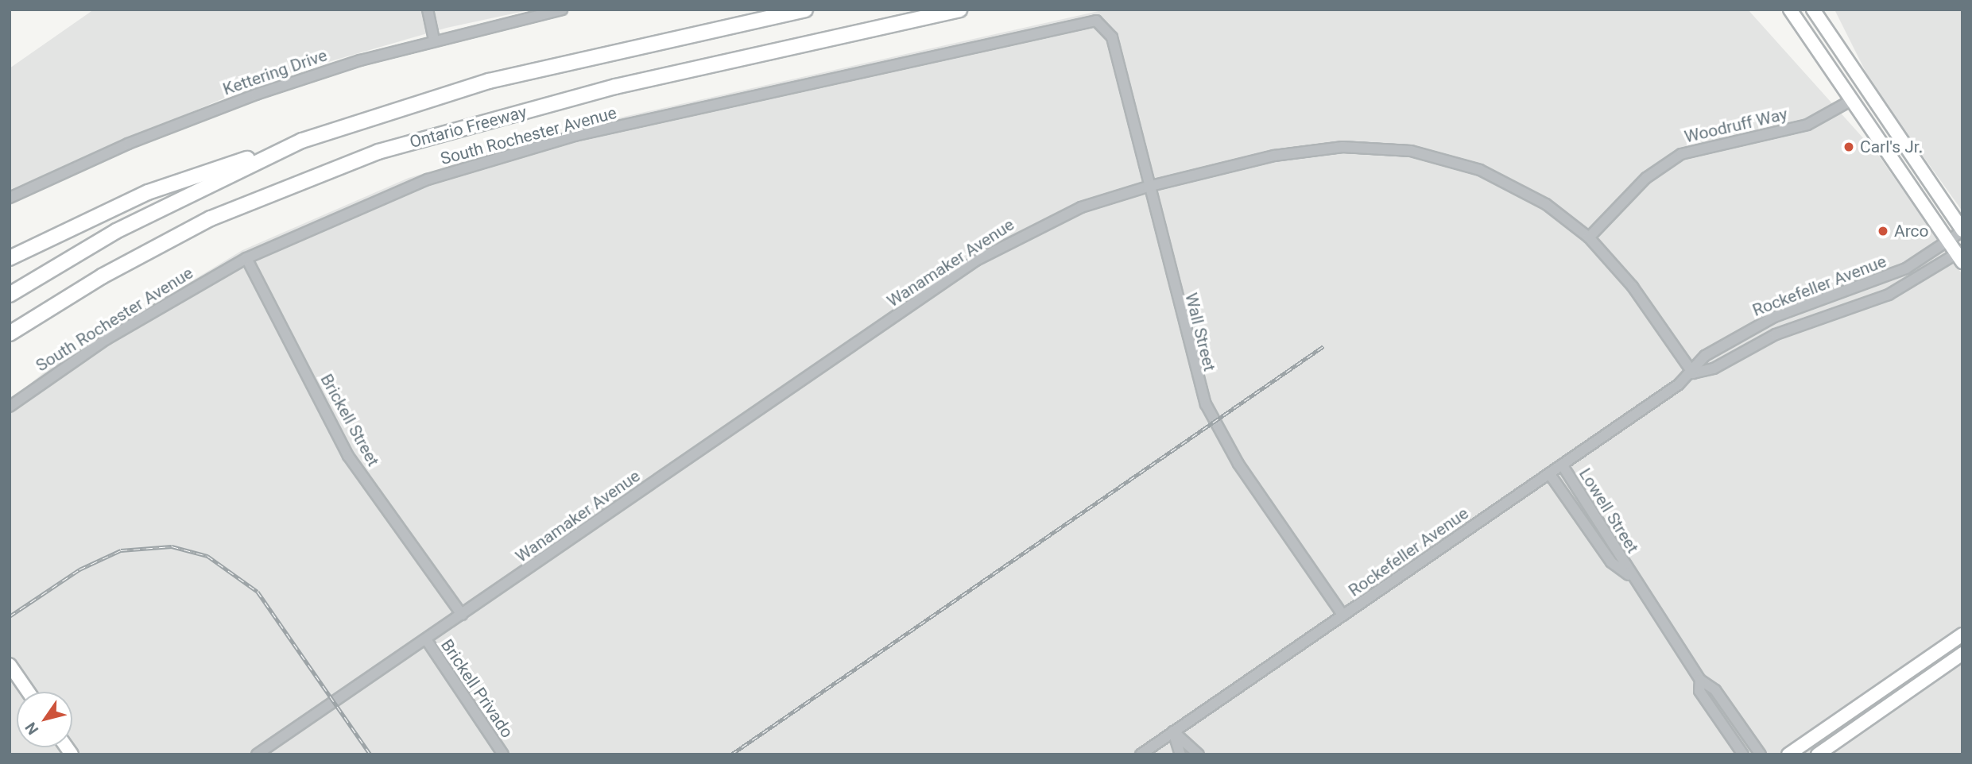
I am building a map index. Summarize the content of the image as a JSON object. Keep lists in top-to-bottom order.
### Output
{
  "streets": {
    "highway": ["Ontario Freeway"],
    "street": [
      "Kettering Drive",
      "Woodruff Way",
      "South Rochester Avenue",
      "Wanamaker Avenue",
      "Rockefeller Avenue",
      "Wall Street",
      "Brickell Street",
      "Lowell Street",
      "Brickell Privado"
    ]
  },
  "crossings": [
    ["Woodruff Way", "Wanamaker Avenue"],
    ["South Rochester Avenue", "Wall Street"],
    ["South Rochester Avenue", "Brickell Street"],
    ["Wanamaker Avenue", "Rockefeller Avenue"],
    ["Wanamaker Avenue", "Wall Street"],
    ["Wanamaker Avenue", "Brickell Street"],
    ["Wanamaker Avenue", "Brickell Privado"],
    ["Rockefeller Avenue", "Wall Street"],
    ["Rockefeller Avenue", "Lowell Street"]
  ],
  "places": ["Carl's Jr.", "Arco"],
  "north": "bottom left"
}
